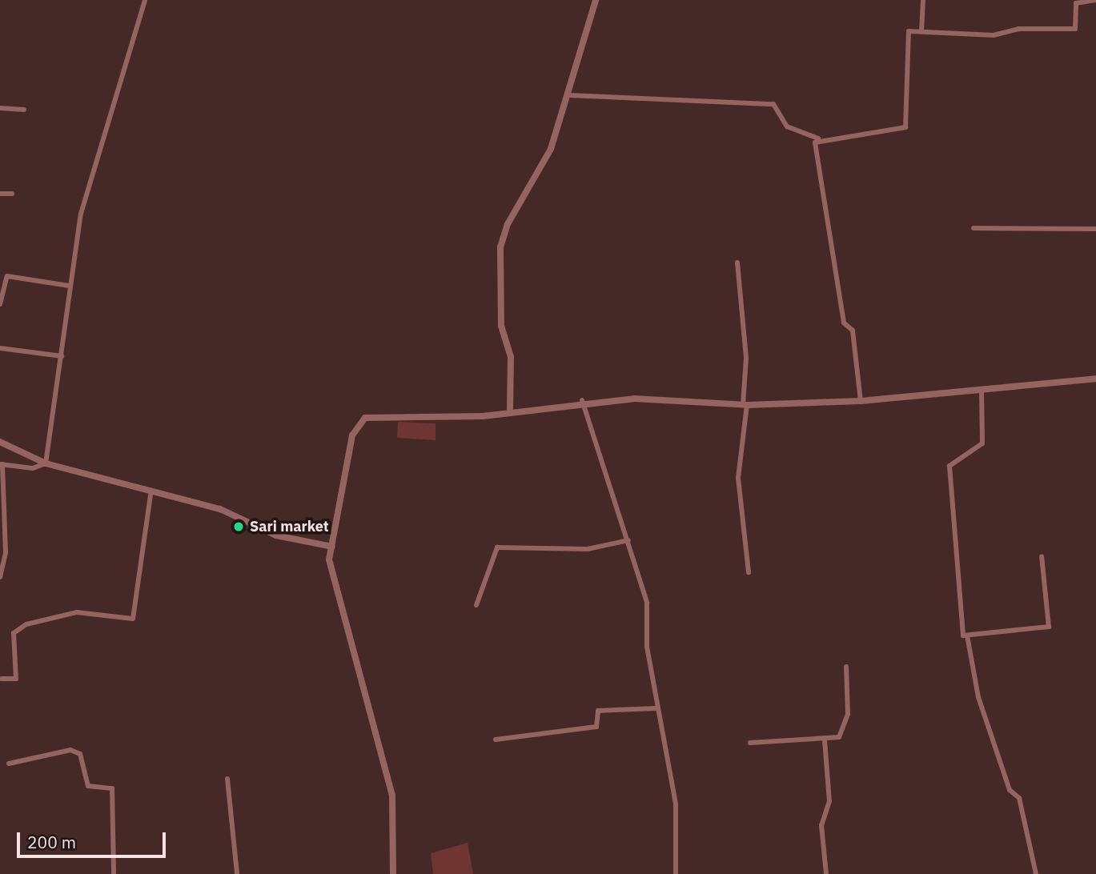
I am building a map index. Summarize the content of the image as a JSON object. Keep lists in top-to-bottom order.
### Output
{
  "places": ["Sari market"],
  "scale_bar": "200 m"
}
